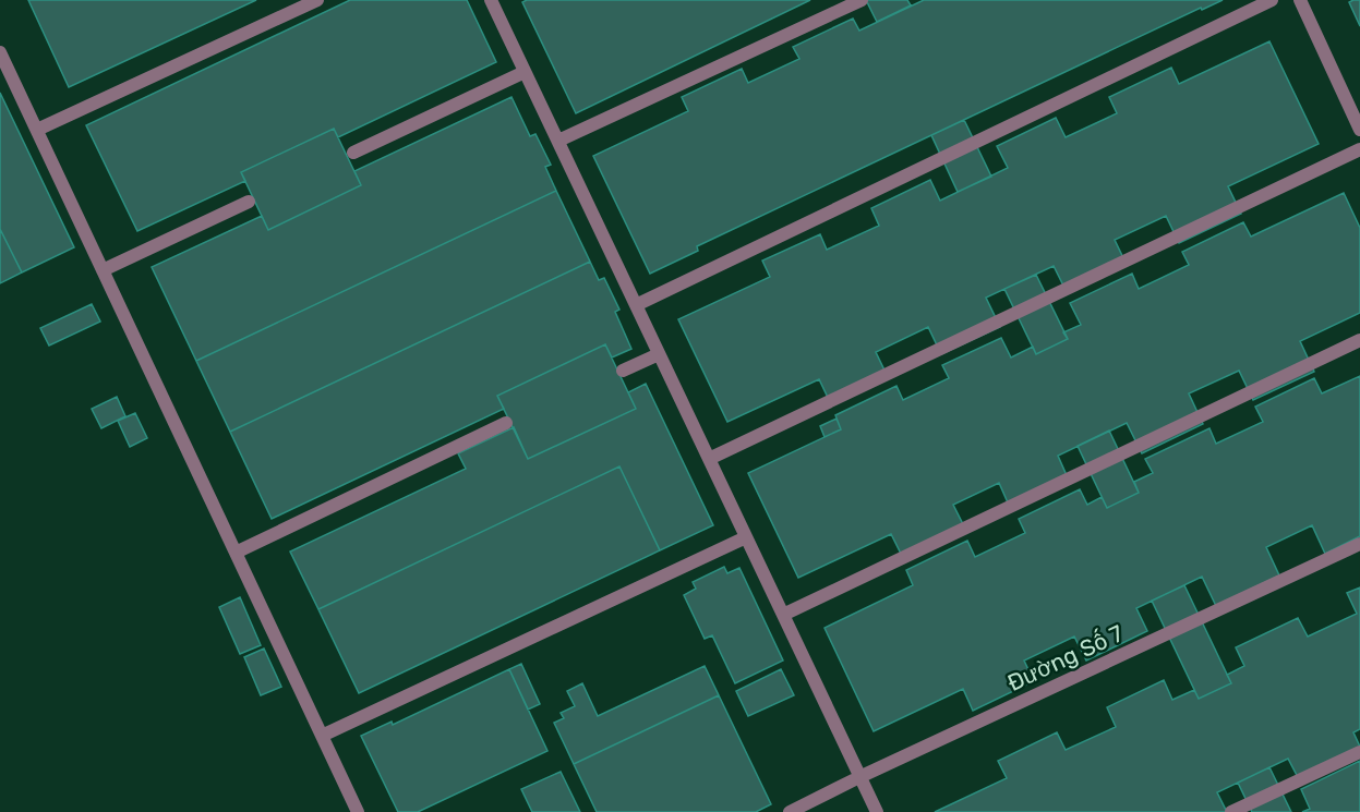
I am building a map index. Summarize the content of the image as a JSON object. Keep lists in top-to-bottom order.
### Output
{
  "streets": {
    "lane": ["Đường Số 7"]
  }
}
